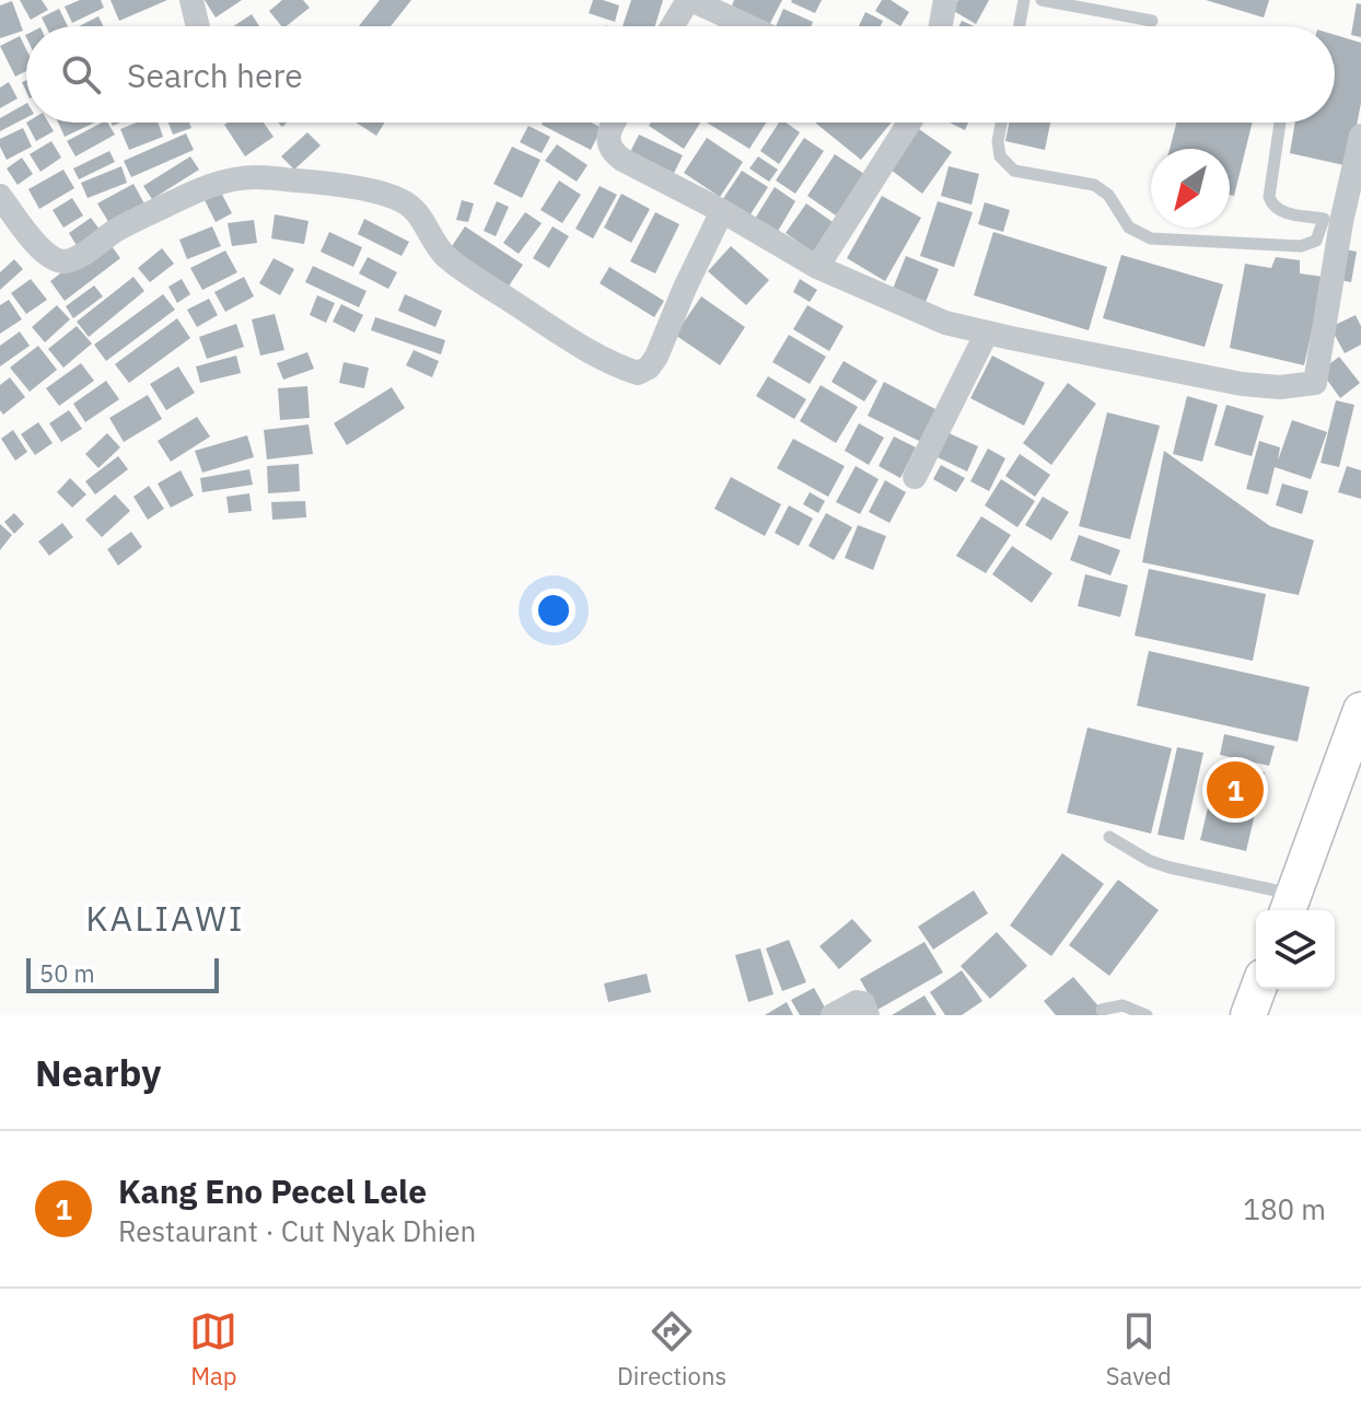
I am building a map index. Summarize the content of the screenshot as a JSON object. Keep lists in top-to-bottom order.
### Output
{
  "districts": ["KALIAWI"],
  "scale_bar": "50 m",
  "north": "bottom left",
  "page": {
    "search": "Search here",
    "pins": "1",
    "scale": "50 m",
    "heading": "Nearby",
    "list": [
      {
        "mark": "1",
        "name": "Kang Eno Pecel Lele",
        "note": "Restaurant · Cut Nyak Dhien",
        "value": "180 m"
      }
    ],
    "nav": ["Map", "Directions", "Saved"]
  }
}
